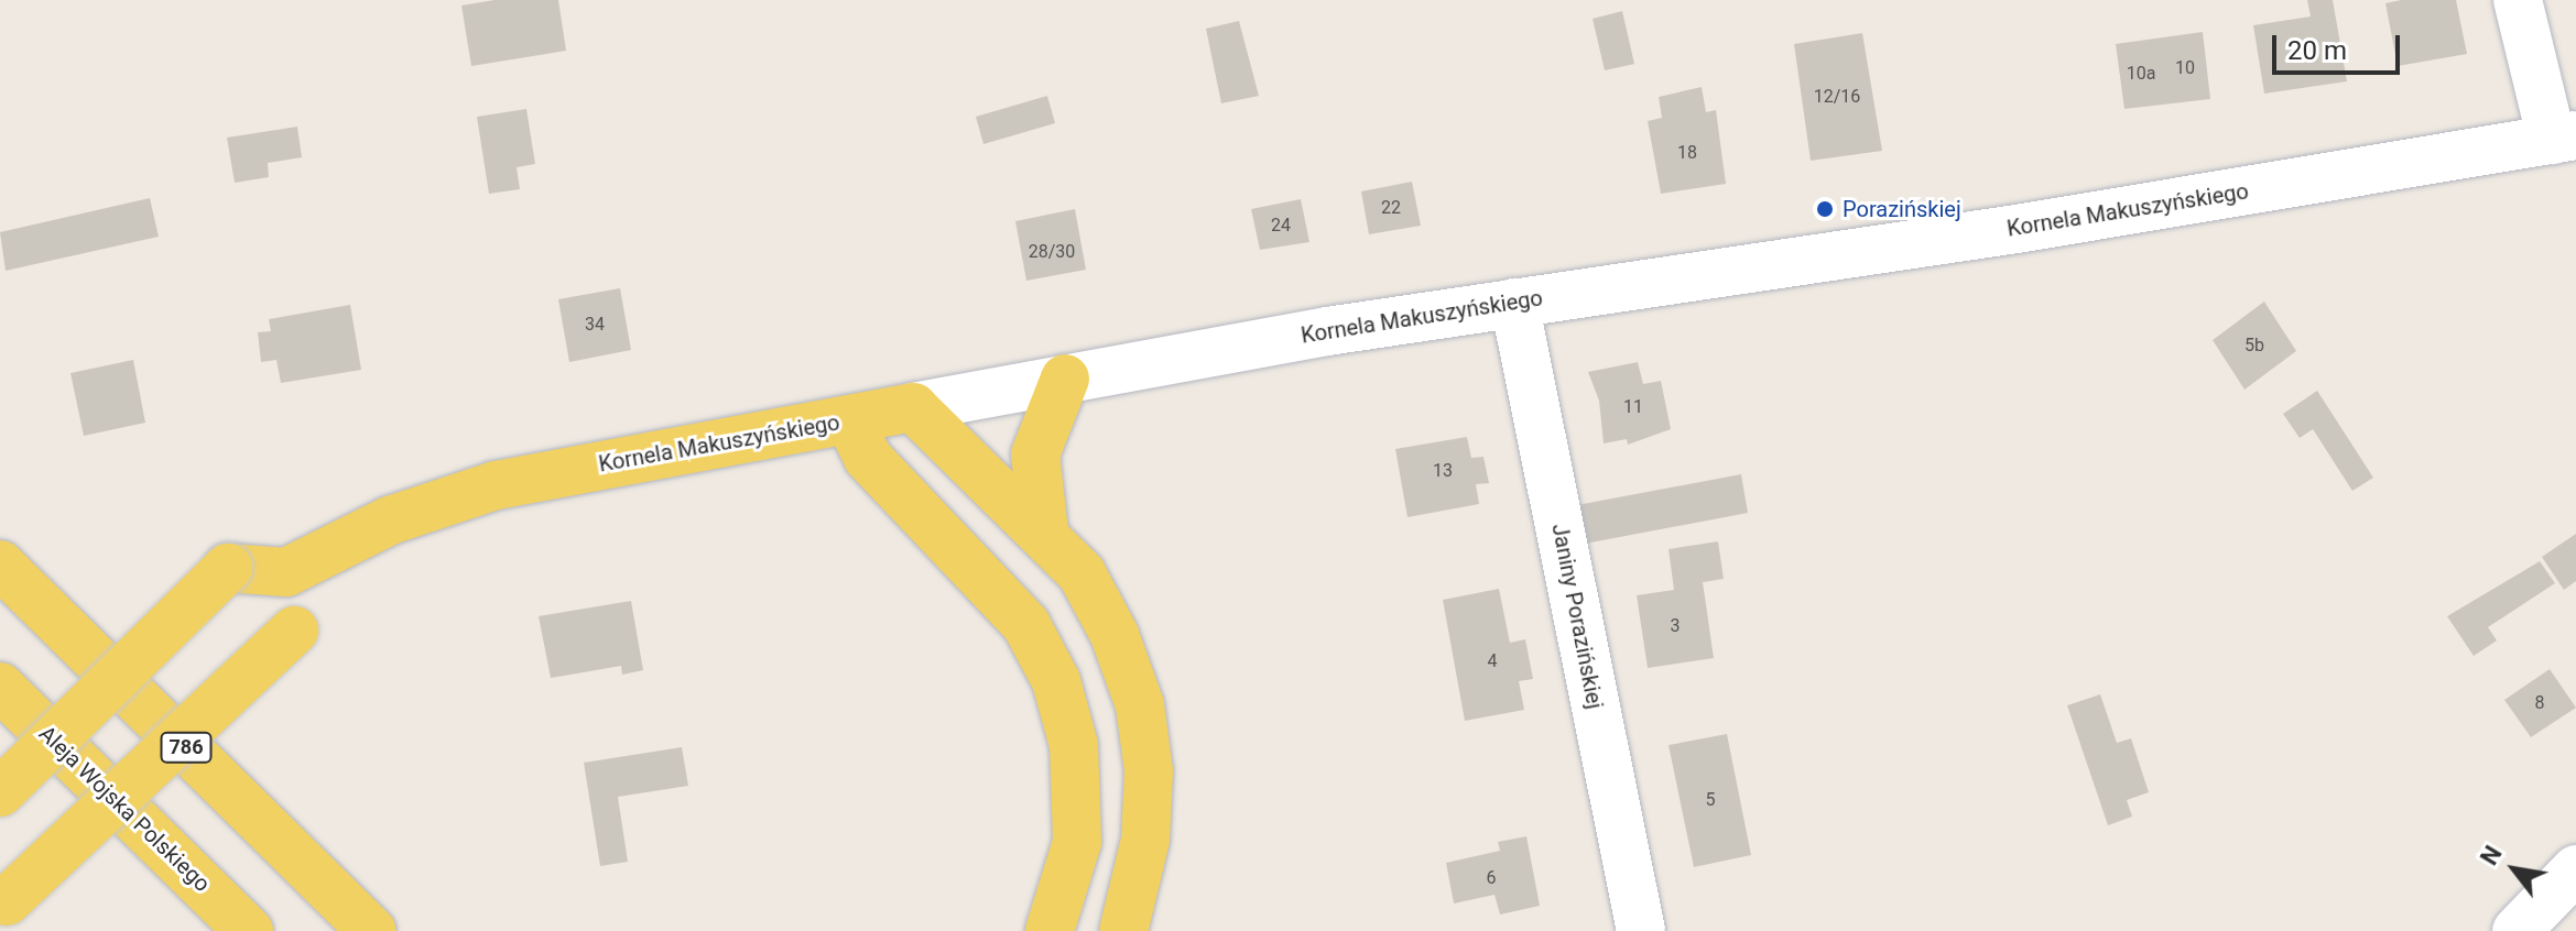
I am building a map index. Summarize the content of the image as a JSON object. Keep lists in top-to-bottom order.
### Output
{
  "streets": {
    "main road": ["Kornela Makuszyńskiego", "786", "Aleja Wojska Polskiego"],
    "street": ["Janiny Porazińskiej"]
  },
  "crossings": [
    ["Kornela Makuszyńskiego", "Janiny Porazińskiej"]
  ],
  "places": ["Porazińskiej"],
  "house_numbers": [
    "10",
    "10a",
    "12/16",
    "18",
    "22",
    "24",
    "28/30",
    "34",
    "5b",
    "11",
    "13",
    "3",
    "4",
    "8",
    "5",
    "6"
  ],
  "scale_bar": "20 m",
  "north": "top left"
}
